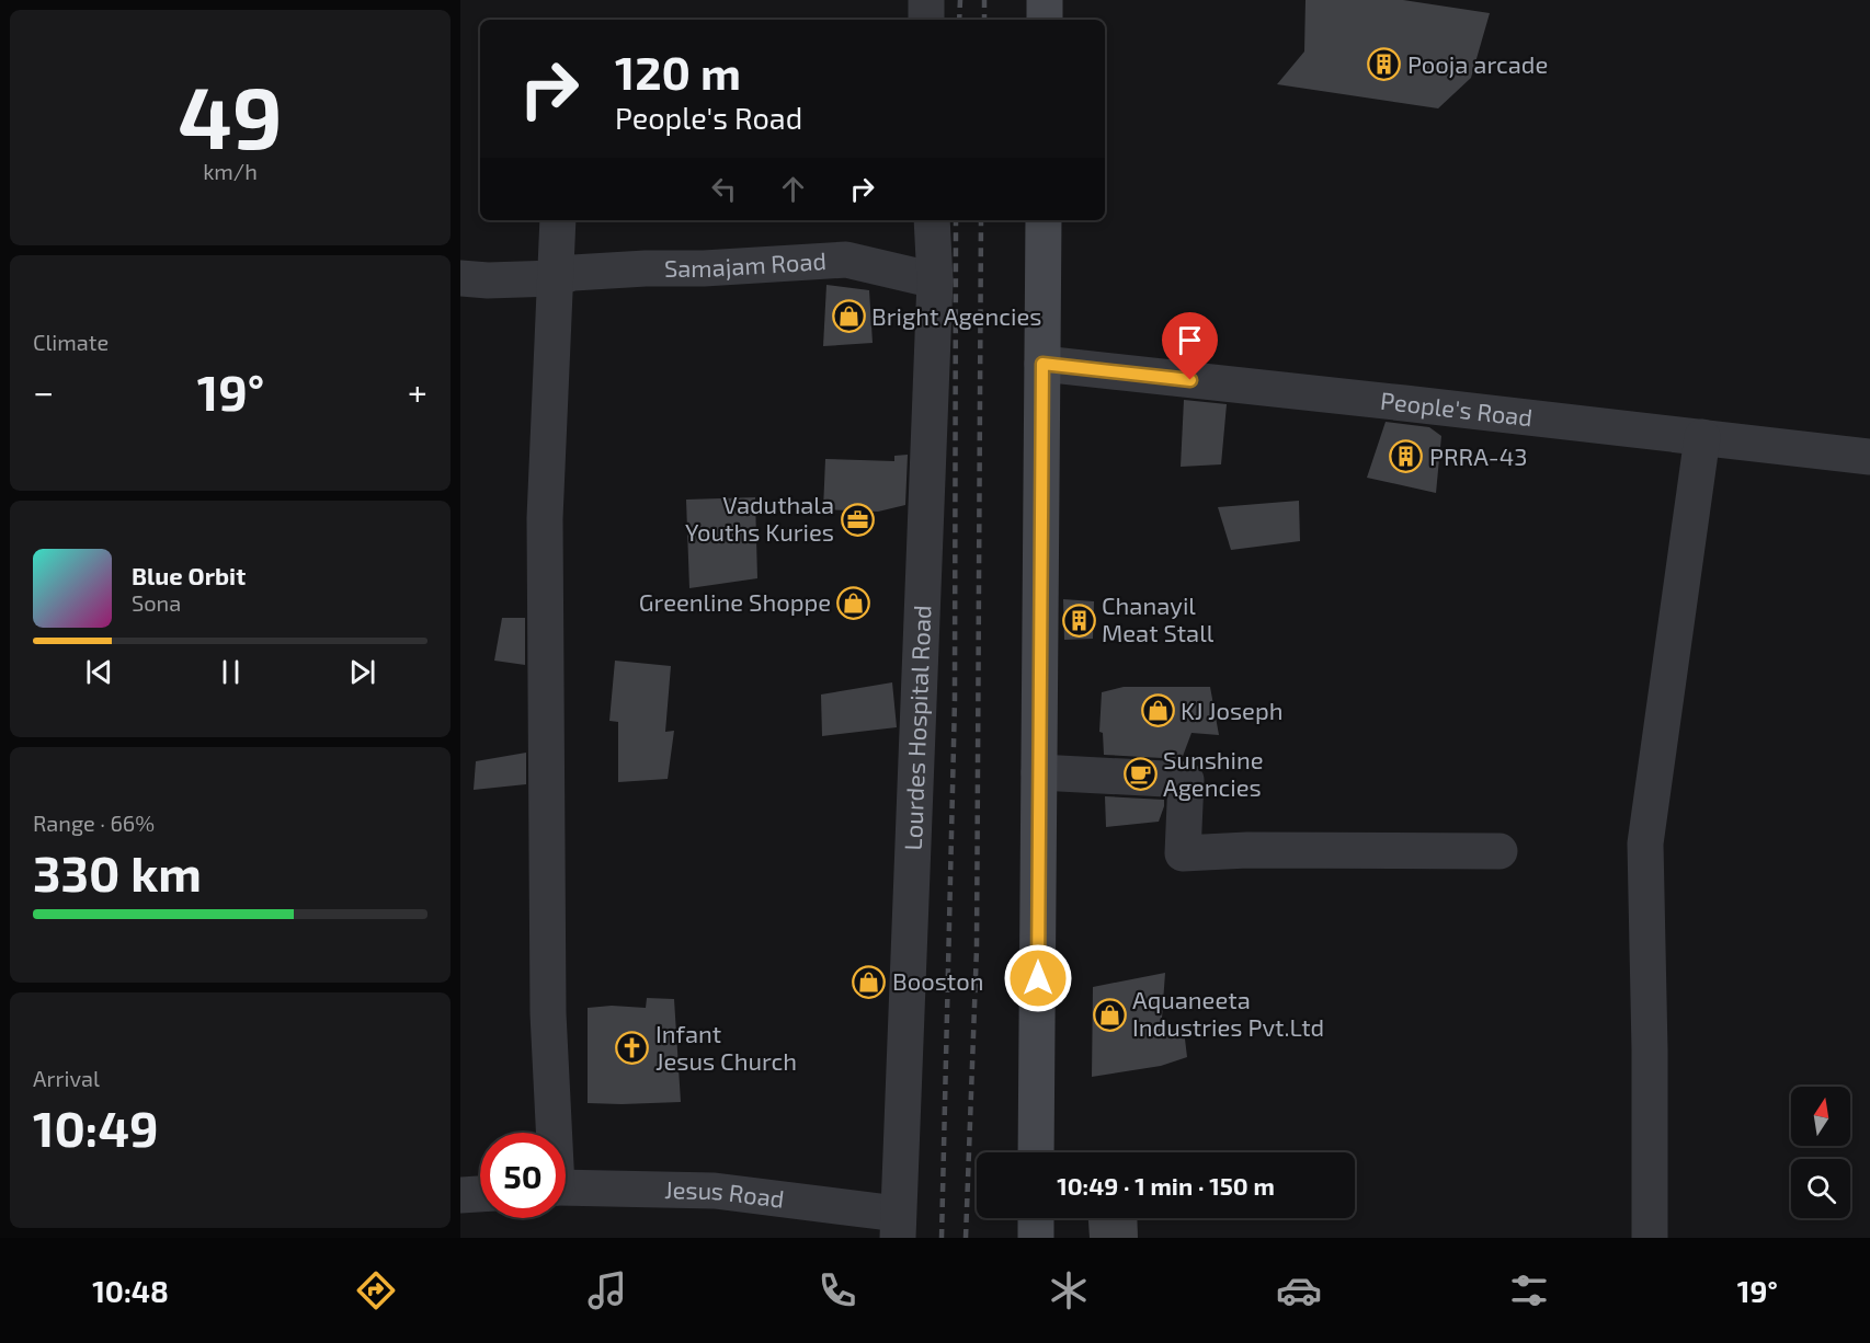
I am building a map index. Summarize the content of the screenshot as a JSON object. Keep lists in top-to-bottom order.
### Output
{
  "streets": {
    "street": [
      "Samajam Road",
      "People's Road",
      "Lourdes Hospital Road",
      "Jesus Road"
    ]
  },
  "crossings": [
    ["Samajam Road", "Lourdes Hospital Road"],
    ["Lourdes Hospital Road", "Jesus Road"]
  ],
  "places": {
    "building": ["Pooja arcade", "PRRA-43", "Chanayil Meat Stall"],
    "shop": [
      "Bright Agencies",
      "Greenline Shoppe",
      "KJ Joseph",
      "Booston",
      "Aquaneeta Industries Pvt.Ltd"
    ],
    "office": ["Vaduthala Youths Kuries"],
    "cafe": ["Sunshine Agencies"],
    "church": ["Infant Jesus Church"]
  },
  "north": "top",
  "page": {
    "tile": [
      ["49", "km/h"],
      "Climate",
      ["Range · 66%", "330 km"],
      ["Arrival", "10:49"]
    ],
    "turn": ["120 m", "People's Road"],
    "heat": ["−", "19°", "+"],
    "song": ["Blue Orbit", "Sona"],
    "limit": "50",
    "trip": "10:49 · 1 min · 150 m",
    "tabs": ["10:48", "19°"]
  }
}
